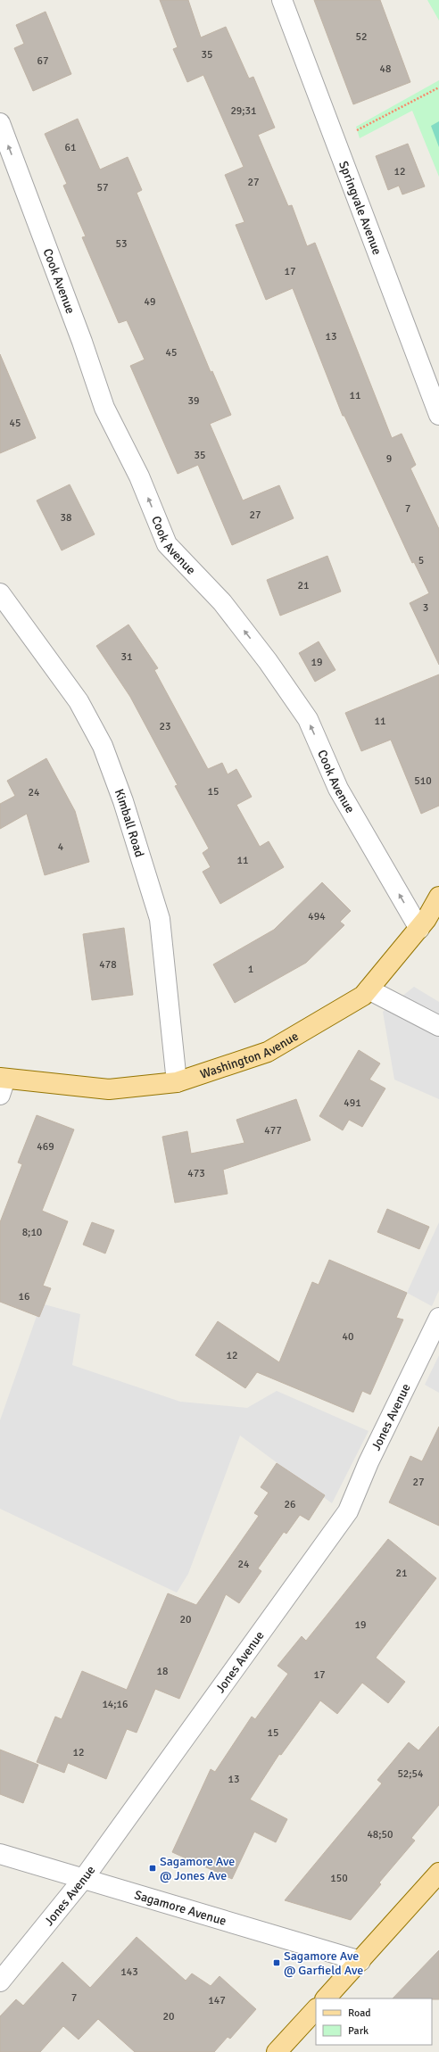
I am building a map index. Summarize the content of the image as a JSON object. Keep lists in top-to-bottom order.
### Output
{
  "streets": {
    "main road": ["Washington Avenue"],
    "street": [
      "Springvale Avenue",
      "Cook Avenue",
      "Kimball Road",
      "Jones Avenue",
      "Sagamore Avenue"
    ]
  },
  "crossings": [
    ["Cook Avenue", "Washington Avenue"],
    ["Kimball Road", "Washington Avenue"],
    ["Jones Avenue", "Sagamore Avenue"]
  ],
  "one_way": ["Cook Avenue"],
  "places": {
    "transit": ["Sagamore Ave @ Jones Ave", "Sagamore Ave @ Garfield Ave"]
  },
  "house_numbers": [
    "52",
    "35",
    "67",
    "48",
    "29;31",
    "61",
    "12",
    "27",
    "57",
    "53",
    "17",
    "49",
    "13",
    "45",
    "11",
    "39",
    "45",
    "35",
    "9",
    "7",
    "27",
    "38",
    "5",
    "21",
    "3",
    "31",
    "19",
    "11",
    "23",
    "510",
    "15",
    "24",
    "4",
    "11",
    "494",
    "478",
    "1",
    "491",
    "477",
    "469",
    "473",
    "8;10",
    "16",
    "40",
    "12",
    "27",
    "26",
    "24",
    "21",
    "20",
    "19",
    "18",
    "17",
    "14;16",
    "15",
    "12",
    "52;54",
    "13",
    "48;50",
    "150",
    "143",
    "7",
    "147",
    "20"
  ],
  "legend": ["Road", "Park"]
}
